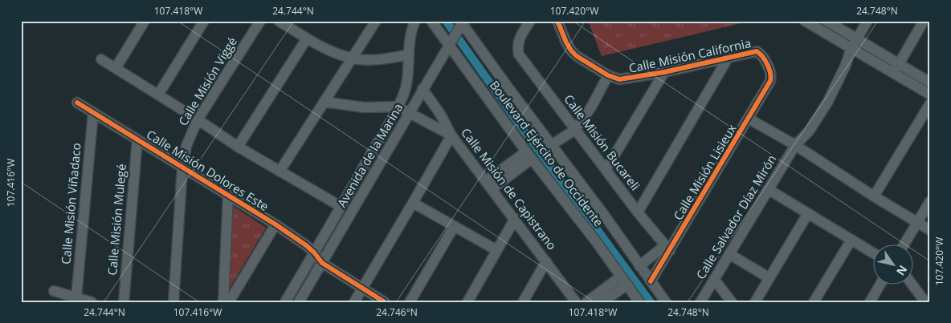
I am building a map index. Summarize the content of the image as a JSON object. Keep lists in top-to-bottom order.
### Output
{
  "streets": {
    "street": [
      "Calle Misión California",
      "Calle Misión Viggé",
      "Calle Misión Bucareli",
      "Boulevard Ejército de Occidente",
      "Avenida de la Marina",
      "Calle Misión Dolores Este",
      "Calle Misión Lisieux",
      "Calle Misión de Capistrano",
      "Calle Misión Viñadaco",
      "Calle Salvador Díaz Mirón",
      "Calle Misión Mulegé"
    ]
  },
  "crossings": [
    ["Calle Misión California", "Calle Misión Lisieux"],
    ["Calle Misión Viggé", "Calle Misión Dolores Este"],
    ["Calle Misión Bucareli", "Calle Misión Lisieux"],
    ["Boulevard Ejército de Occidente", "Avenida de la Marina"],
    ["Boulevard Ejército de Occidente", "Calle Misión Lisieux"],
    ["Avenida de la Marina", "Calle Misión Dolores Este"],
    ["Avenida de la Marina", "Calle Misión de Capistrano"],
    ["Calle Misión Dolores Este", "Calle Misión Viñadaco"],
    ["Calle Misión Dolores Este", "Calle Misión Mulegé"]
  ],
  "north": "bottom right",
  "coordinates": [
    "107.418°W",
    "24.744°N",
    "107.420°W",
    "24.748°N",
    "107.416°W",
    "24.746°N"
  ]
}
